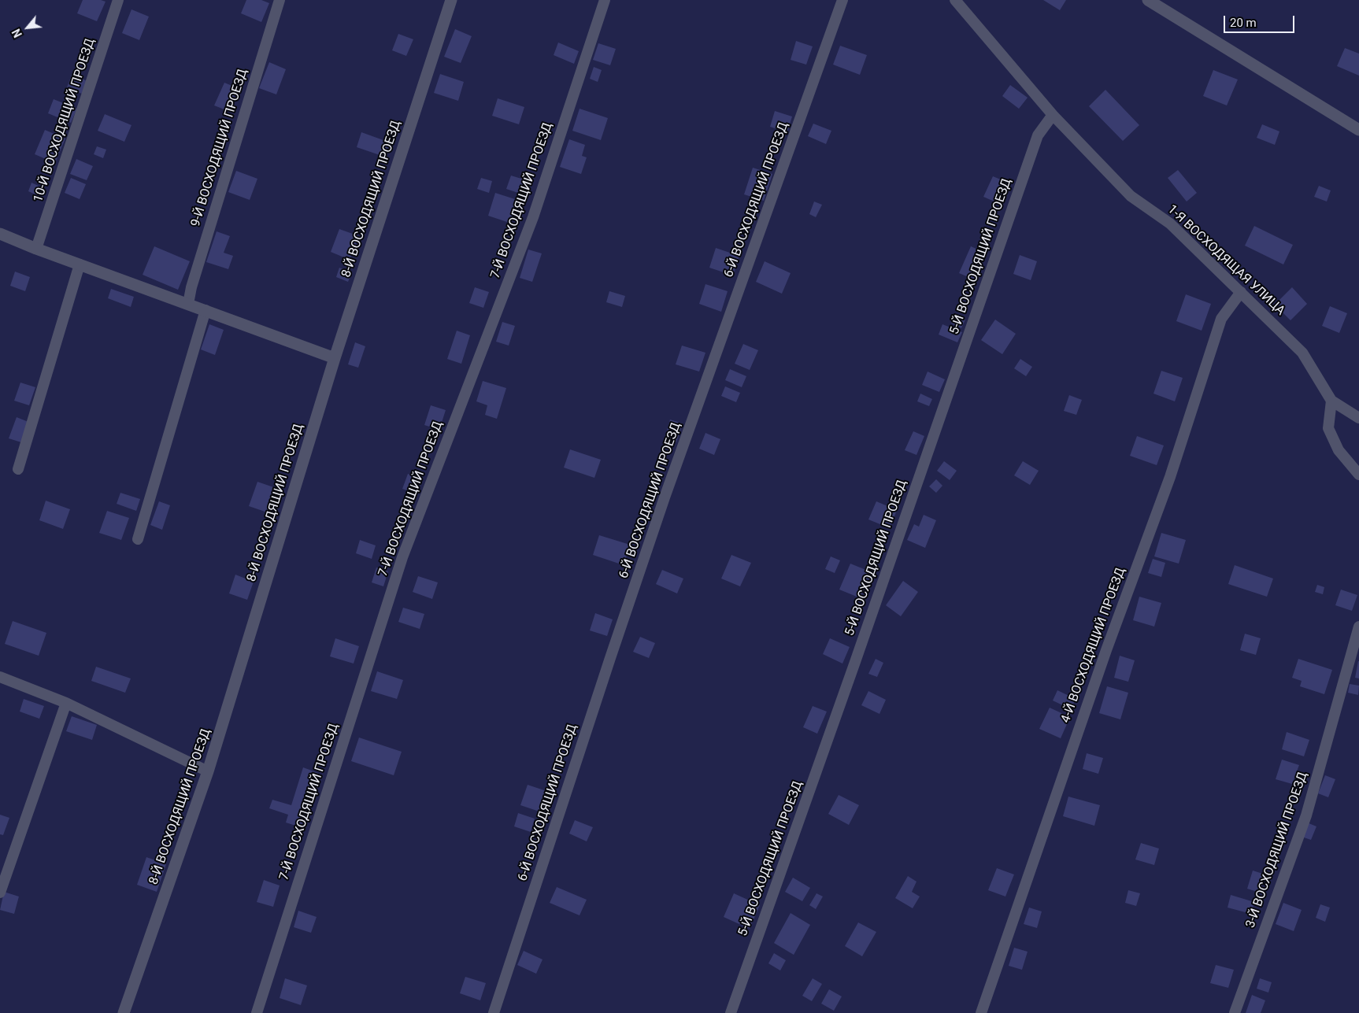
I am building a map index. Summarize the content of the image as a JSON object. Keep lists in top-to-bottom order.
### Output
{
  "streets": {
    "street": ["8-Й ВОСХОДЯЩИЙ ПРОЕЗД"],
    "lane": [
      "10-Й ВОСХОДЯЩИЙ ПРОЕЗД",
      "9-Й ВОСХОДЯЩИЙ ПРОЕЗД",
      "6-Й ВОСХОДЯЩИЙ ПРОЕЗД",
      "7-Й ВОСХОДЯЩИЙ ПРОЕЗД",
      "5-Й ВОСХОДЯЩИЙ ПРОЕЗД",
      "1-Я ВОСХОДЯЩАЯ УЛИЦА",
      "4-Й ВОСХОДЯЩИЙ ПРОЕЗД",
      "3-Й ВОСХОДЯЩИЙ ПРОЕЗД"
    ]
  },
  "crossings": [
    ["5-Й ВОСХОДЯЩИЙ ПРОЕЗД", "1-Я ВОСХОДЯЩАЯ УЛИЦА"],
    ["1-Я ВОСХОДЯЩАЯ УЛИЦА", "4-Й ВОСХОДЯЩИЙ ПРОЕЗД"]
  ],
  "scale_bar": "20 m",
  "north": "bottom left"
}
